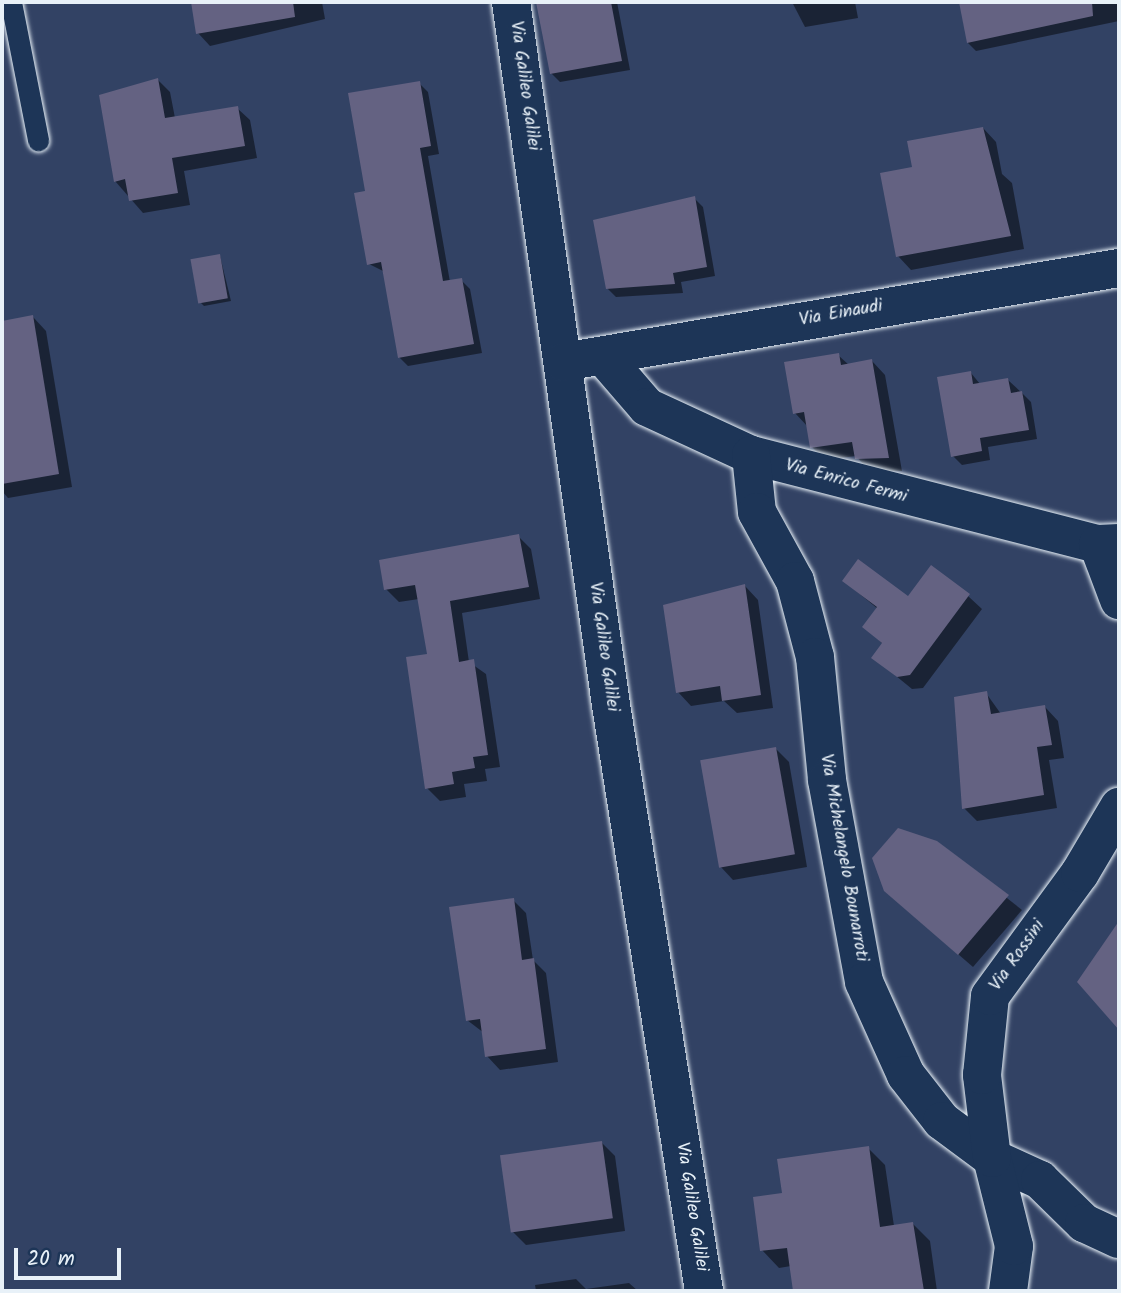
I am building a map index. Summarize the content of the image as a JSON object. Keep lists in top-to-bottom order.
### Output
{
  "streets": {
    "street": [
      "Via Galileo Galilei",
      "Via Einaudi",
      "Via Enrico Fermi",
      "Via Michelangelo Bounarroti",
      "Via Rossini"
    ]
  },
  "crossings": [
    ["Via Galileo Galilei", "Via Einaudi"],
    ["Via Einaudi", "Via Enrico Fermi"],
    ["Via Enrico Fermi", "Via Michelangelo Bounarroti"],
    ["Via Michelangelo Bounarroti", "Via Rossini"]
  ],
  "scale_bar": "20 m"
}
